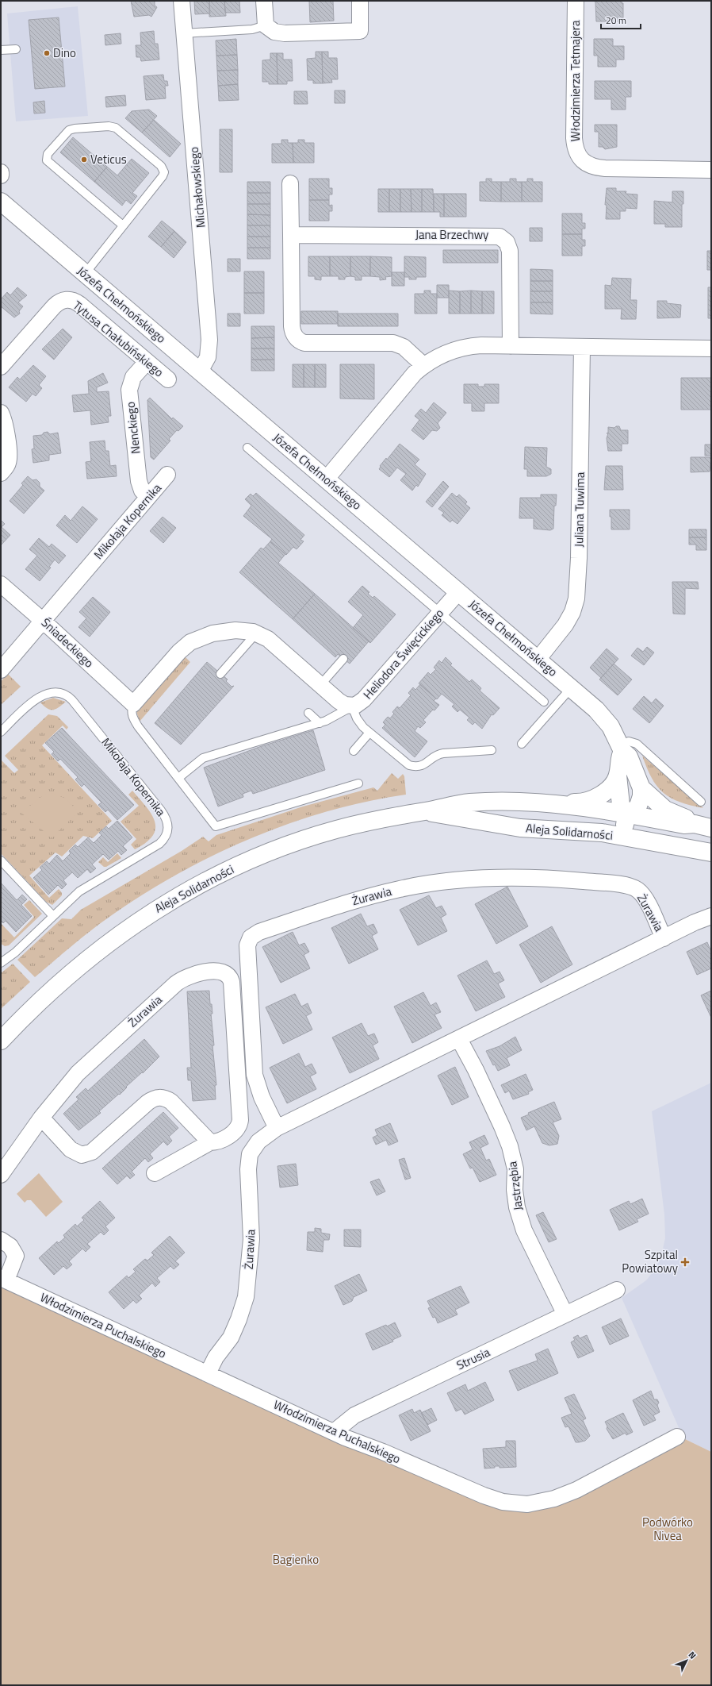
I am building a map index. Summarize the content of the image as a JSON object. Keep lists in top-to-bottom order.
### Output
{
  "streets": {
    "street": [
      "Włodzimierza Tetmajera",
      "Michałowskiego",
      "Jana Brzechwy",
      "Józefa Chełmońskiego",
      "Tytusa Chałubińskiego",
      "Nenckiego",
      "Juliana Tuwima",
      "Mikołaja Kopernika",
      "Śniadeckiego",
      "Heliodora Święcickiego",
      "Aleja Solidarności",
      "Żurawia",
      "Jastrzębia",
      "Włodzimierza Puchalskiego",
      "Strusia"
    ]
  },
  "crossings": [
    ["Michałowskiego", "Józefa Chełmońskiego"],
    ["Józefa Chełmońskiego", "Juliana Tuwima"],
    ["Józefa Chełmońskiego", "Heliodora Święcickiego"],
    ["Józefa Chełmońskiego", "Aleja Solidarności"],
    ["Tytusa Chałubińskiego", "Nenckiego"],
    ["Nenckiego", "Mikołaja Kopernika"],
    ["Mikołaja Kopernika", "Śniadeckiego"],
    ["Śniadeckiego", "Heliodora Święcickiego"],
    ["Żurawia", "Jastrzębia"],
    ["Żurawia", "Włodzimierza Puchalskiego"],
    ["Jastrzębia", "Strusia"],
    ["Włodzimierza Puchalskiego", "Strusia"]
  ],
  "parks": ["Podwórko Nivea", "Bagienko"],
  "places": {
    "other": ["Dino", "Veticus"],
    "health": ["Szpital Powiatowy"]
  },
  "scale_bar": "20 m",
  "north": "top right"
}
